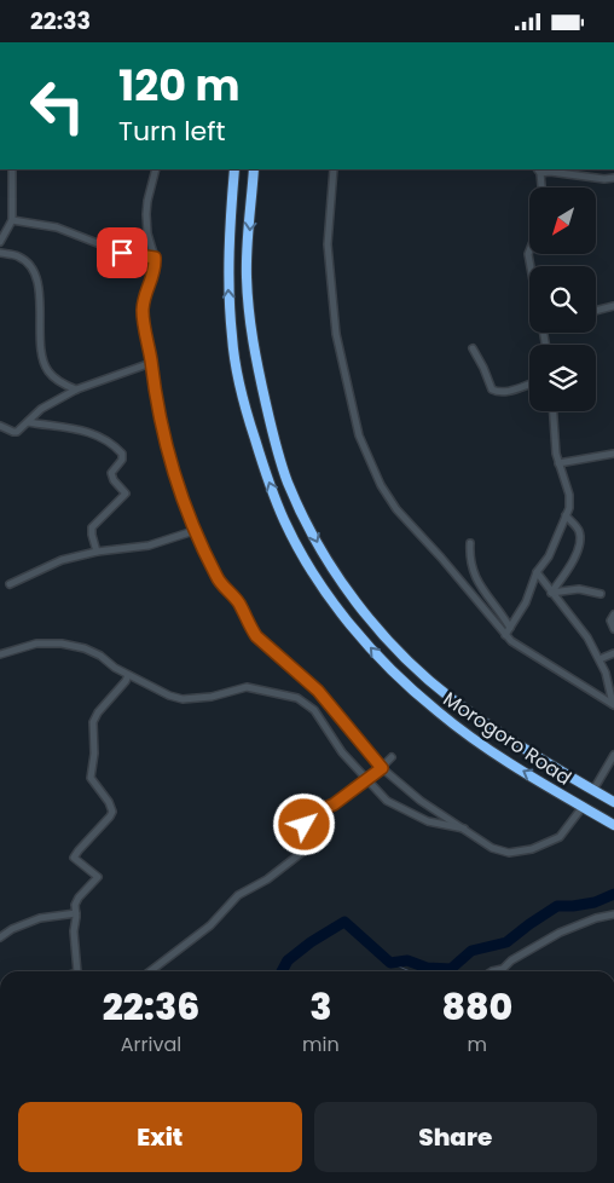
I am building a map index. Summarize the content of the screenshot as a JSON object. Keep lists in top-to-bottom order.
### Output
{
  "streets": {
    "highway": ["Morogoro Road"]
  },
  "north": "bottom left",
  "page": {
    "status": "22:33",
    "turn": ["120 m", "Turn left"],
    "eta": [
      "22:36",
      "Arrival",
      "3",
      "min",
      "880",
      "m"
    ],
    "buttons": ["Exit", "Share"]
  }
}
